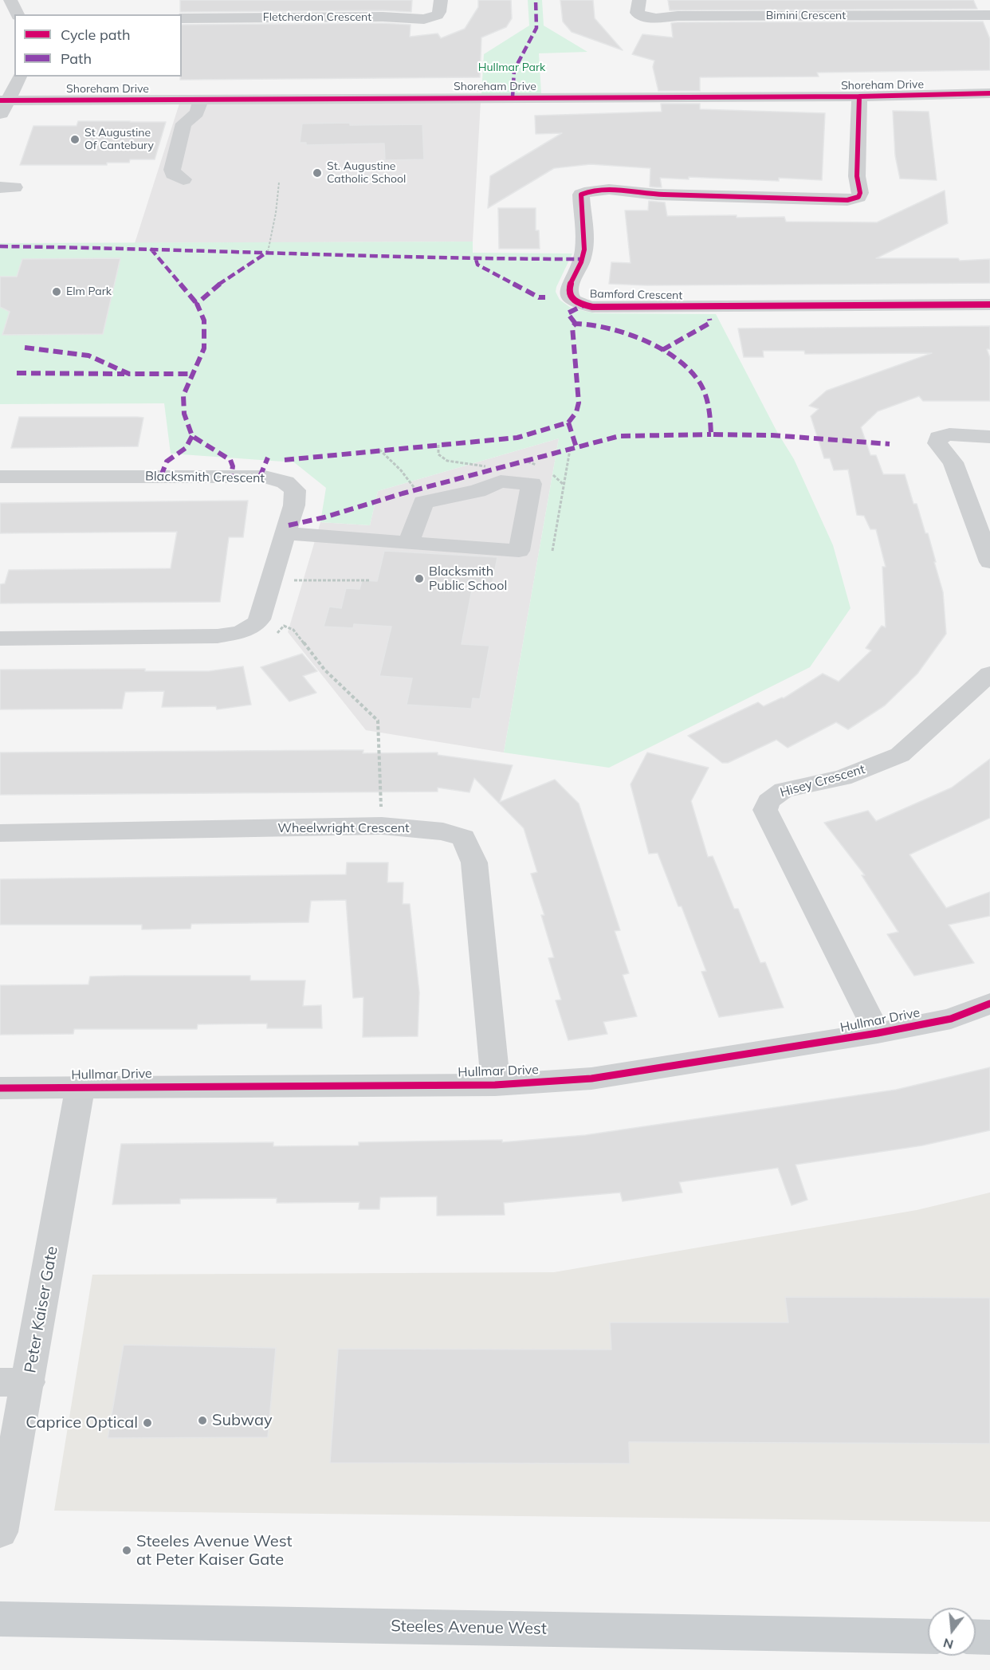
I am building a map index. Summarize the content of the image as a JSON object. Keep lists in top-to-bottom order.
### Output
{
  "streets": {
    "main road": ["Steeles Avenue West"],
    "street": [
      "Bimini Crescent",
      "Fletcherdon Crescent",
      "Shoreham Drive",
      "Bamford Crescent",
      "Blacksmith Crescent",
      "Hisey Crescent",
      "Wheelwright Crescent",
      "Hullmar Drive",
      "Peter Kaiser Gate"
    ]
  },
  "crossings": [
    ["Shoreham Drive", "Bamford Crescent"],
    ["Hisey Crescent", "Hullmar Drive"],
    ["Wheelwright Crescent", "Hullmar Drive"],
    ["Hullmar Drive", "Peter Kaiser Gate"]
  ],
  "parks": ["Hullmar Park"],
  "places": [
    "St Augustine Of Cantebury",
    "St. Augustine Catholic School",
    "Elm Park",
    "Blacksmith Public School",
    "Subway",
    "Caprice Optical",
    "Steeles Avenue West at Peter Kaiser Gate"
  ],
  "legend": ["Cycle path", "Path"],
  "north": "bottom"
}
